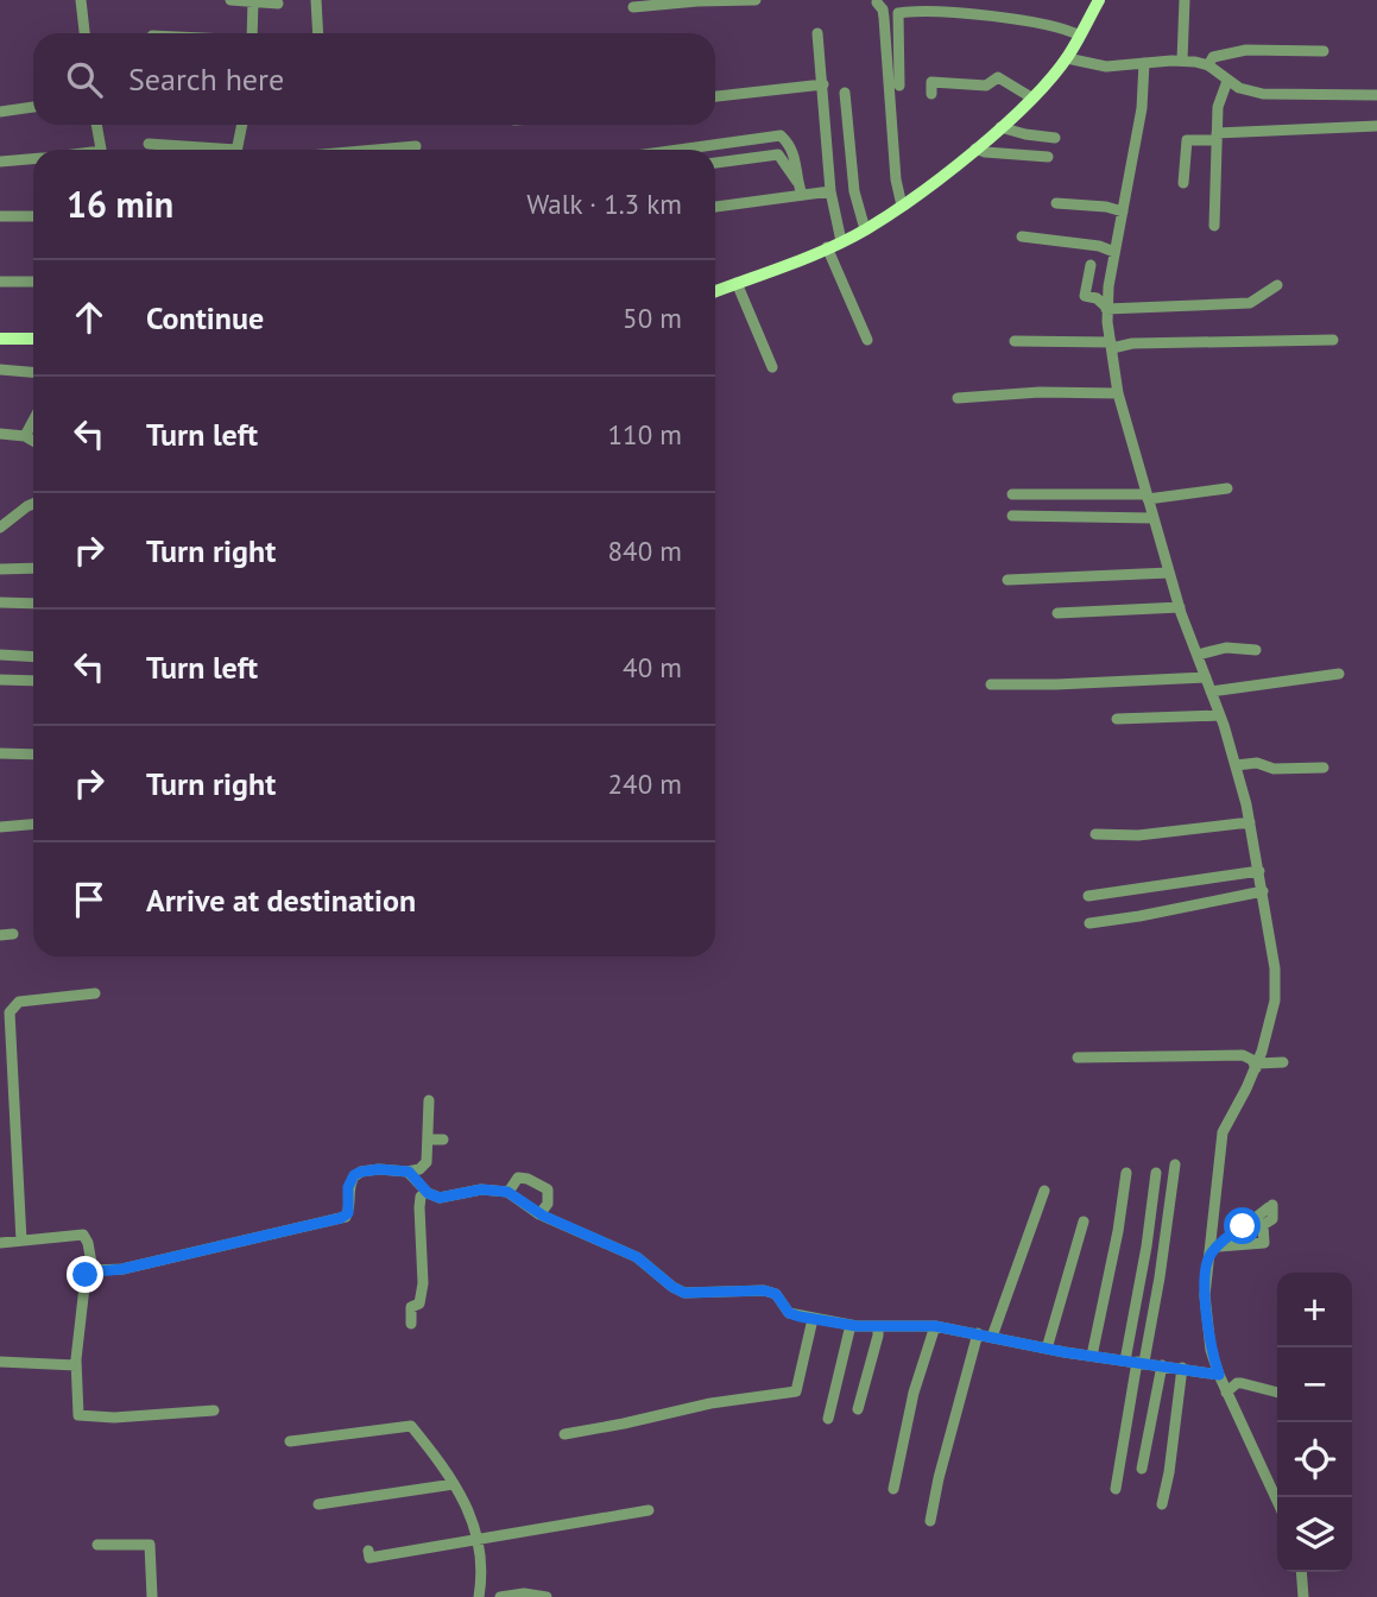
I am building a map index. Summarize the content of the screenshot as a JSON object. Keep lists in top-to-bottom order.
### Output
{
  "page": {
    "search": "Search here",
    "heading": ["16 min", "Walk · 1.3 km"],
    "list": [
      ["Continue", "50 m"],
      ["Turn left", "110 m"],
      ["Turn right", "840 m"],
      ["Turn left", "40 m"],
      ["Turn right", "240 m"],
      "Arrive at destination"
    ],
    "map_buttons": ["+", "−"]
  }
}
